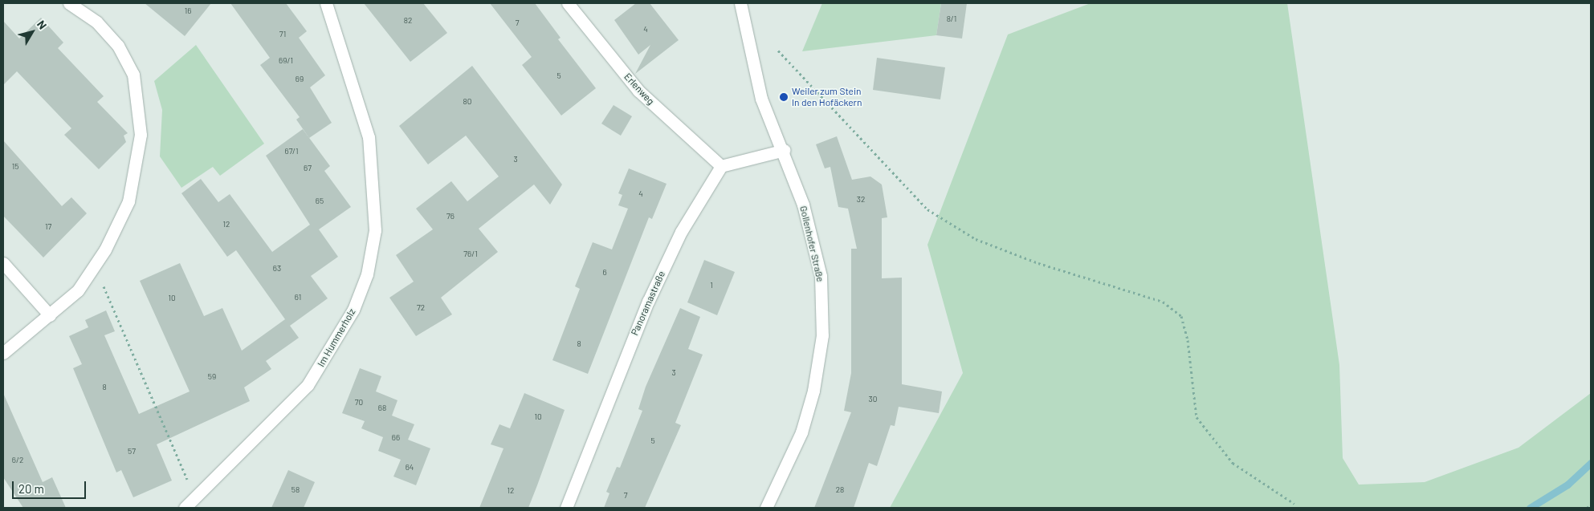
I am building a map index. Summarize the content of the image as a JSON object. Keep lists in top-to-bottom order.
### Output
{
  "streets": {
    "street": [
      "Erlenweg",
      "Gollenhofer Straße",
      "Panoramastraße",
      "Im Hummerholz"
    ]
  },
  "crossings": [
    ["Erlenweg", "Panoramastraße"]
  ],
  "places": ["Weiler zum Stein In den Hofäckern"],
  "house_numbers": [
    "16",
    "8/1",
    "82",
    "7",
    "4",
    "71",
    "69/1",
    "5",
    "69",
    "80",
    "67/1",
    "3",
    "15",
    "67",
    "4",
    "32",
    "65",
    "76",
    "12",
    "17",
    "76/1",
    "63",
    "6",
    "1",
    "61",
    "10",
    "72",
    "8",
    "3",
    "59",
    "8",
    "30",
    "70",
    "68",
    "10",
    "66",
    "5",
    "57",
    "6/2",
    "64",
    "58",
    "28",
    "12",
    "7"
  ],
  "scale_bar": "20 m",
  "north": "top right"
}
